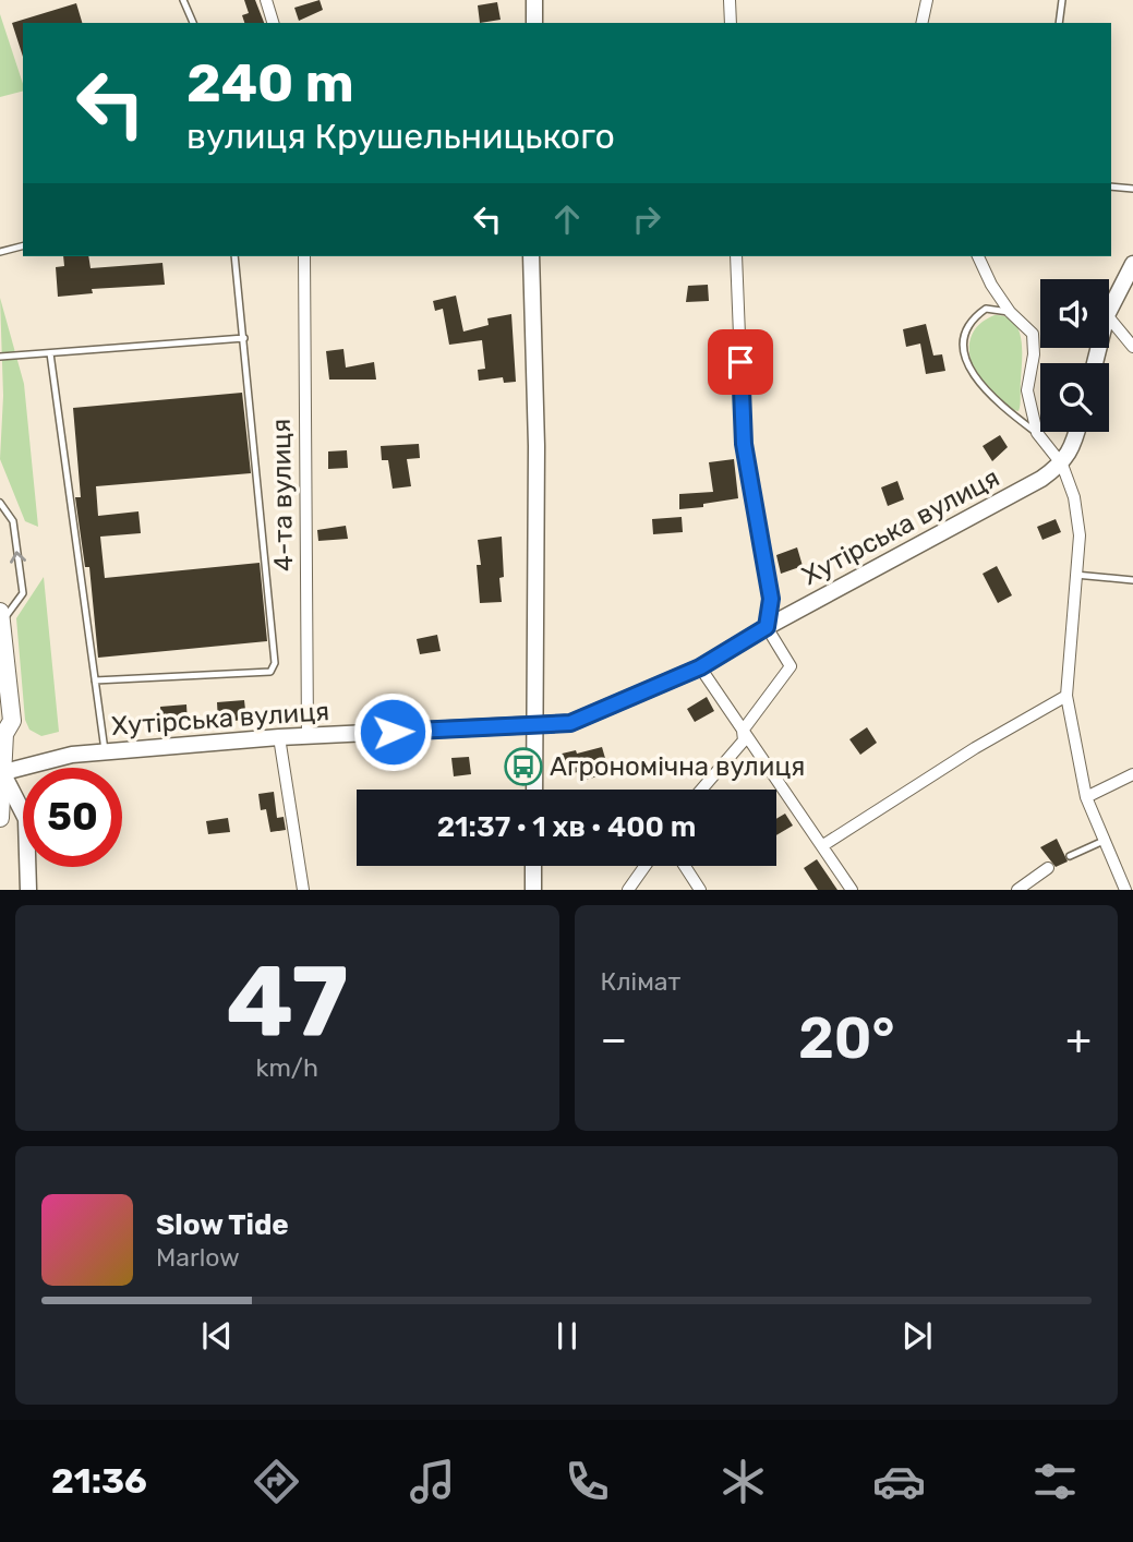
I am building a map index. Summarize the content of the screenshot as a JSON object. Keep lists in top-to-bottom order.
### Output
{
  "streets": {
    "main road": ["Хутірська вулиця"],
    "street": ["4-та вулиця"]
  },
  "crossings": [
    ["4-та вулиця", "Хутірська вулиця"]
  ],
  "places": {
    "bus stop": ["Агрономічна вулиця"]
  },
  "page": {
    "turn": ["240 m", "вулиця Крушельницького"],
    "limit": "50",
    "trip": "21:37 · 1 хв · 400 m",
    "tile": [
      ["47", "km/h"],
      "Клімат"
    ],
    "heat": ["−", "20°", "+"],
    "song": ["Slow Tide", "Marlow"],
    "tabs": "21:36"
  }
}
